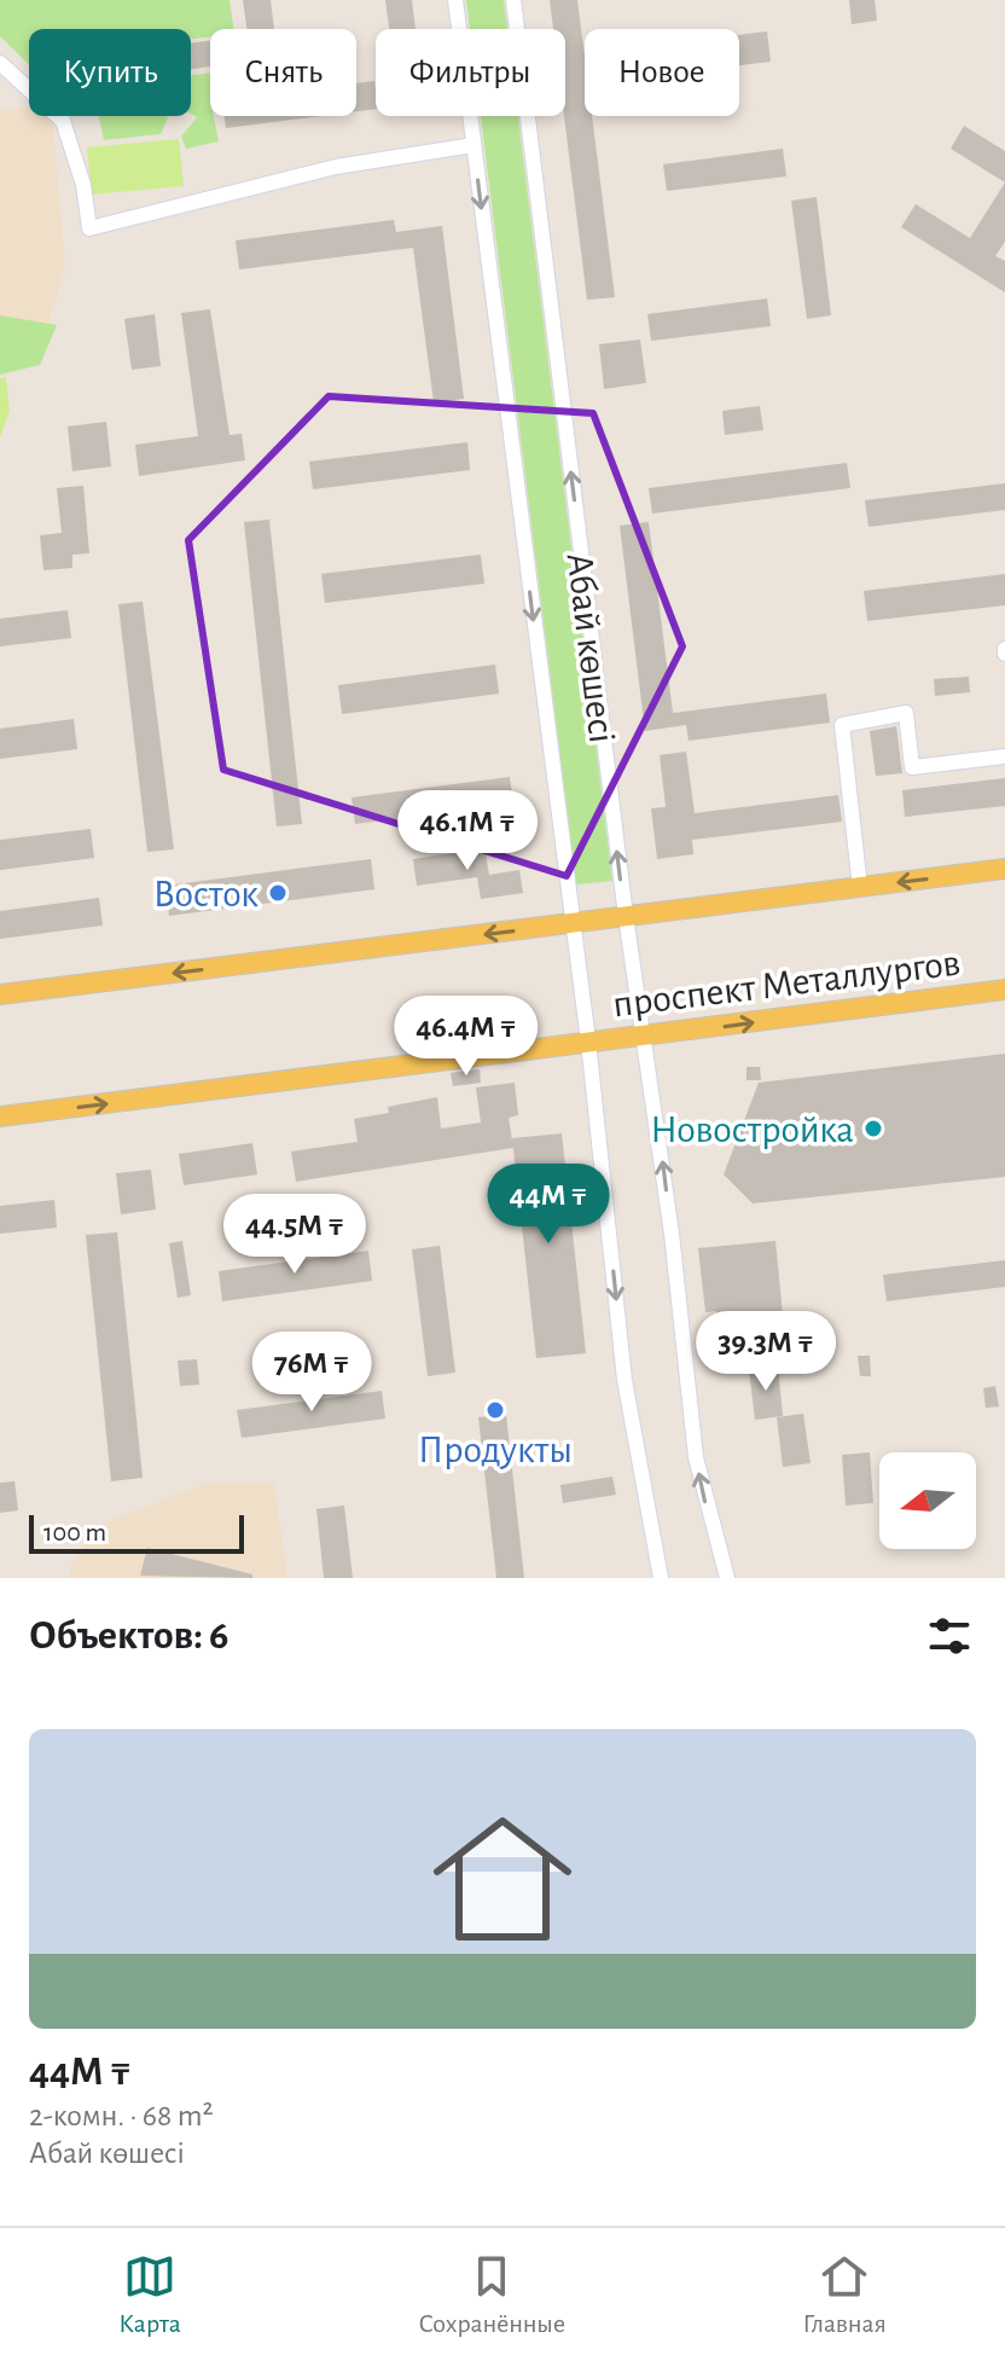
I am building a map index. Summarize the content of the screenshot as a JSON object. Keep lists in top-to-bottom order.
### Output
{
  "streets": {
    "main road": ["проспект Металлургов"],
    "street": ["Абай көшесі"]
  },
  "crossings": [
    ["Абай көшесі", "проспект Металлургов"]
  ],
  "places": ["Восток", "Новостройка", "Продукты"],
  "scale_bar": "100 m",
  "north": "left",
  "page": {
    "chip": [
      "Купить",
      "Снять",
      "Фильтры",
      "Новое"
    ],
    "price": [
      "46.1M ₸",
      "46.4M ₸",
      "44M ₸",
      "44.5M ₸",
      "39.3M ₸",
      "76M ₸"
    ],
    "scale": "100 m",
    "heading": "Объектов: 6",
    "list": [
      {
        "name": "44M ₸",
        "note": "2-комн. · 68 m² · Абай көшесі"
      }
    ],
    "tabs": ["Карта", "Сохранённые", "Главная"]
  }
}
